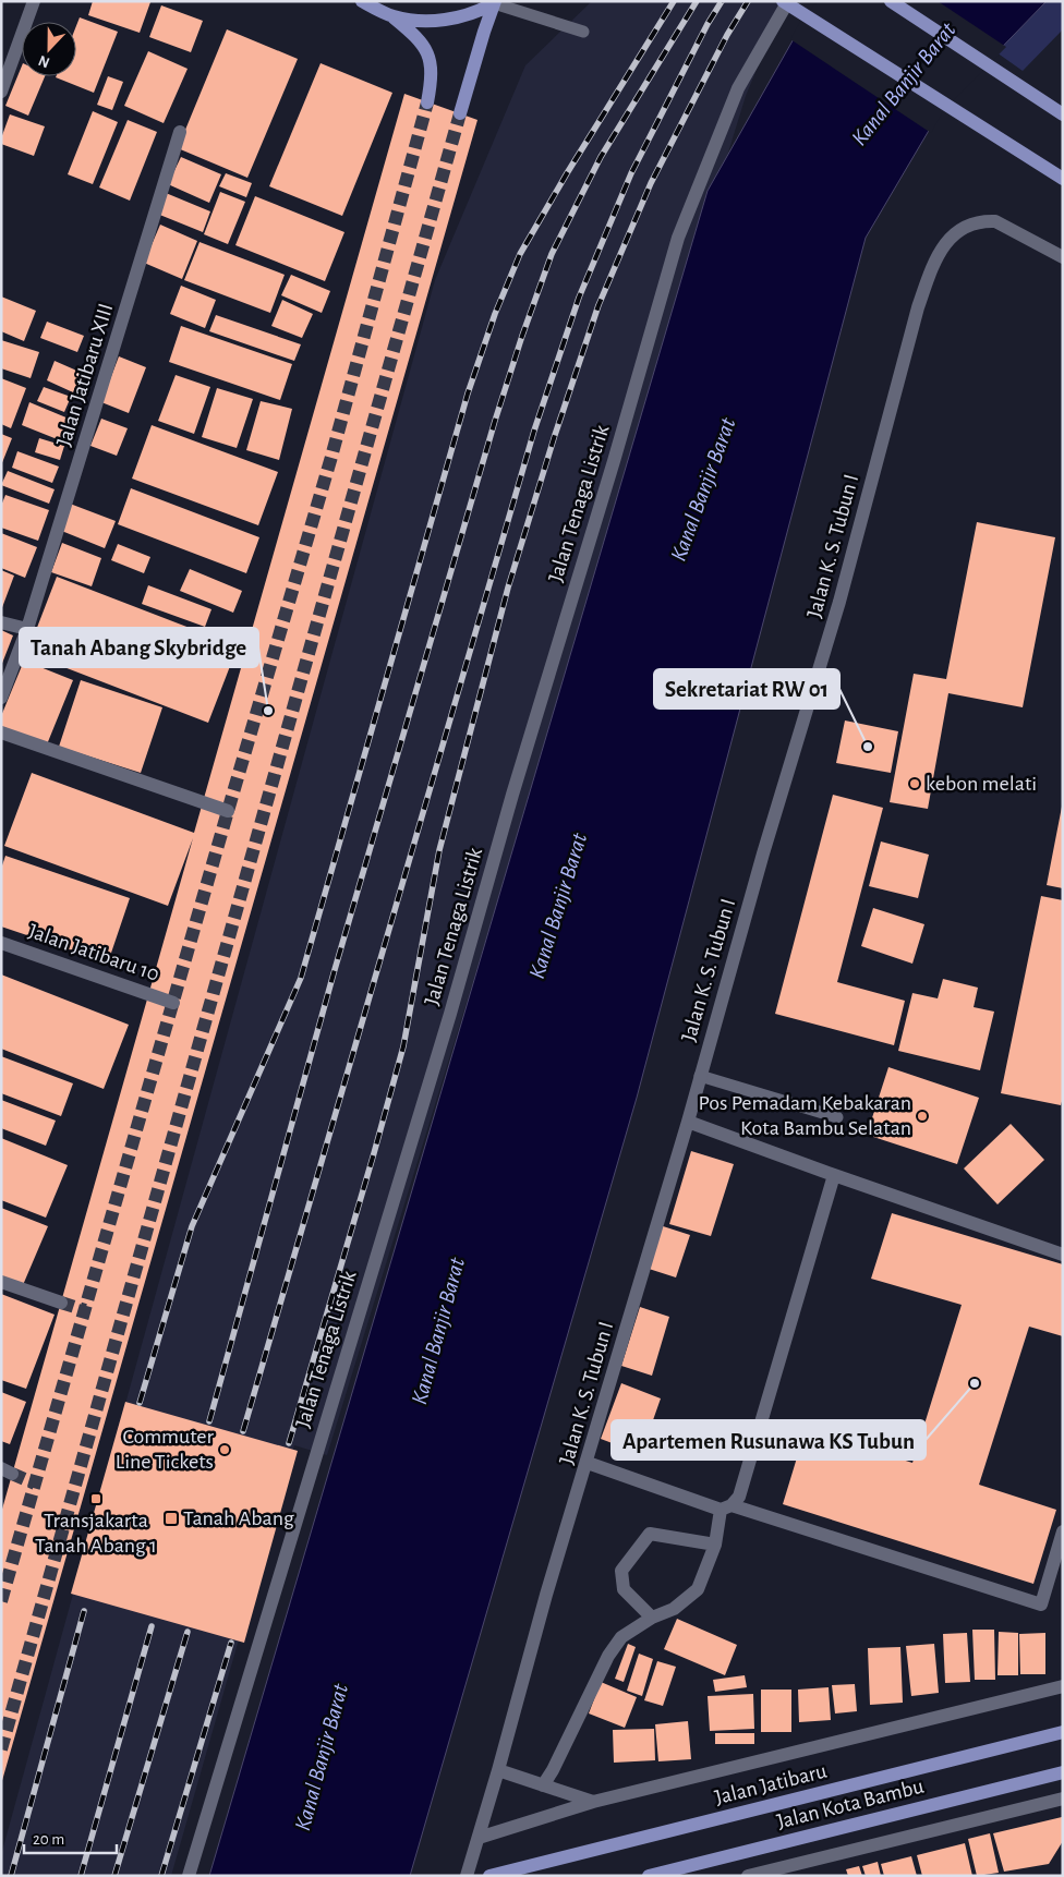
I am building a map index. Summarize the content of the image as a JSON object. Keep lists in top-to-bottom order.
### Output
{
  "streets": {
    "main road": ["Jalan Jatibaru", "Jalan Kota Bambu"],
    "street": [
      "Jalan Jatibaru XIII",
      "Jalan Tenaga Listrik",
      "Jalan K. S. Tubun I",
      "Jalan Jatibaru 10"
    ]
  },
  "water": ["Kanal Banjir Barat"],
  "places": {
    "other": [
      "Tanah Abang Skybridge",
      "Sekretariat RW 01",
      "kebon melati",
      "Pos Pemadam Kebakaran Kota Bambu Selatan",
      "Apartemen Rusunawa KS Tubun",
      "Commuter Line Tickets"
    ],
    "transit": ["Transjakarta Tanah Abang 1", "Tanah Abang"]
  },
  "scale_bar": "20 m",
  "north": "bottom"
}
